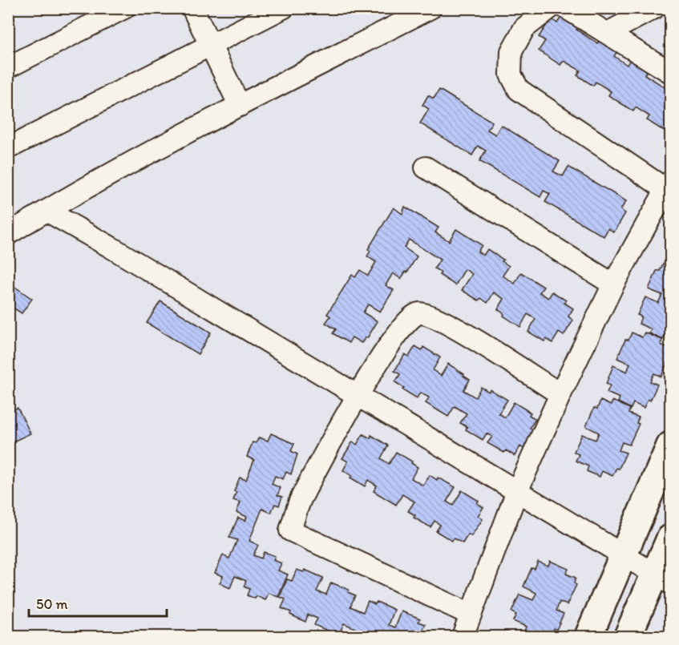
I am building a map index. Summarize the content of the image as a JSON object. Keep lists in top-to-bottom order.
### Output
{
  "scale_bar": "50 m"
}
